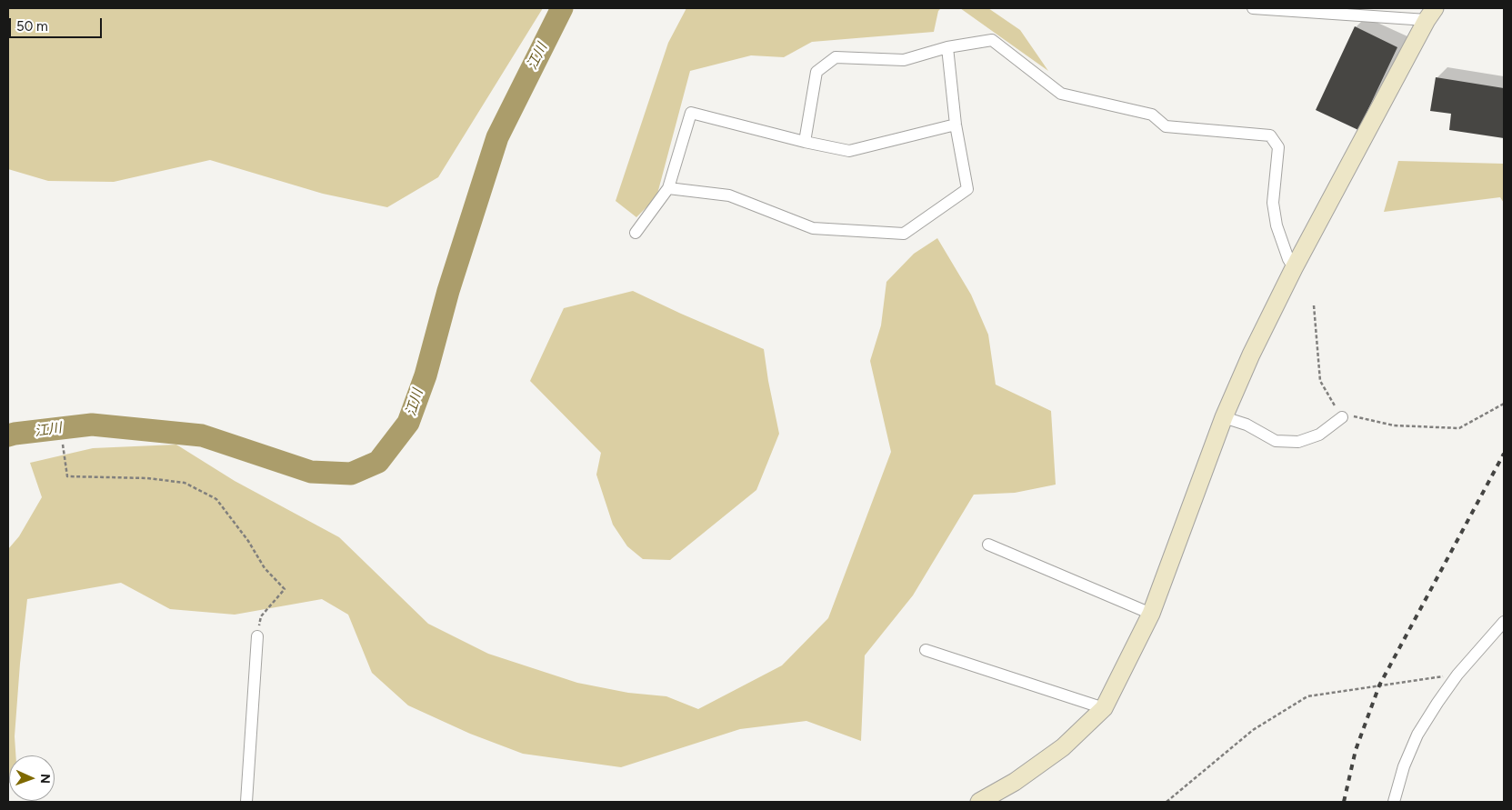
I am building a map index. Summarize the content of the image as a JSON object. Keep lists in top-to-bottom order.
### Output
{
  "water": ["江川"],
  "scale_bar": "50 m",
  "north": "right"
}
